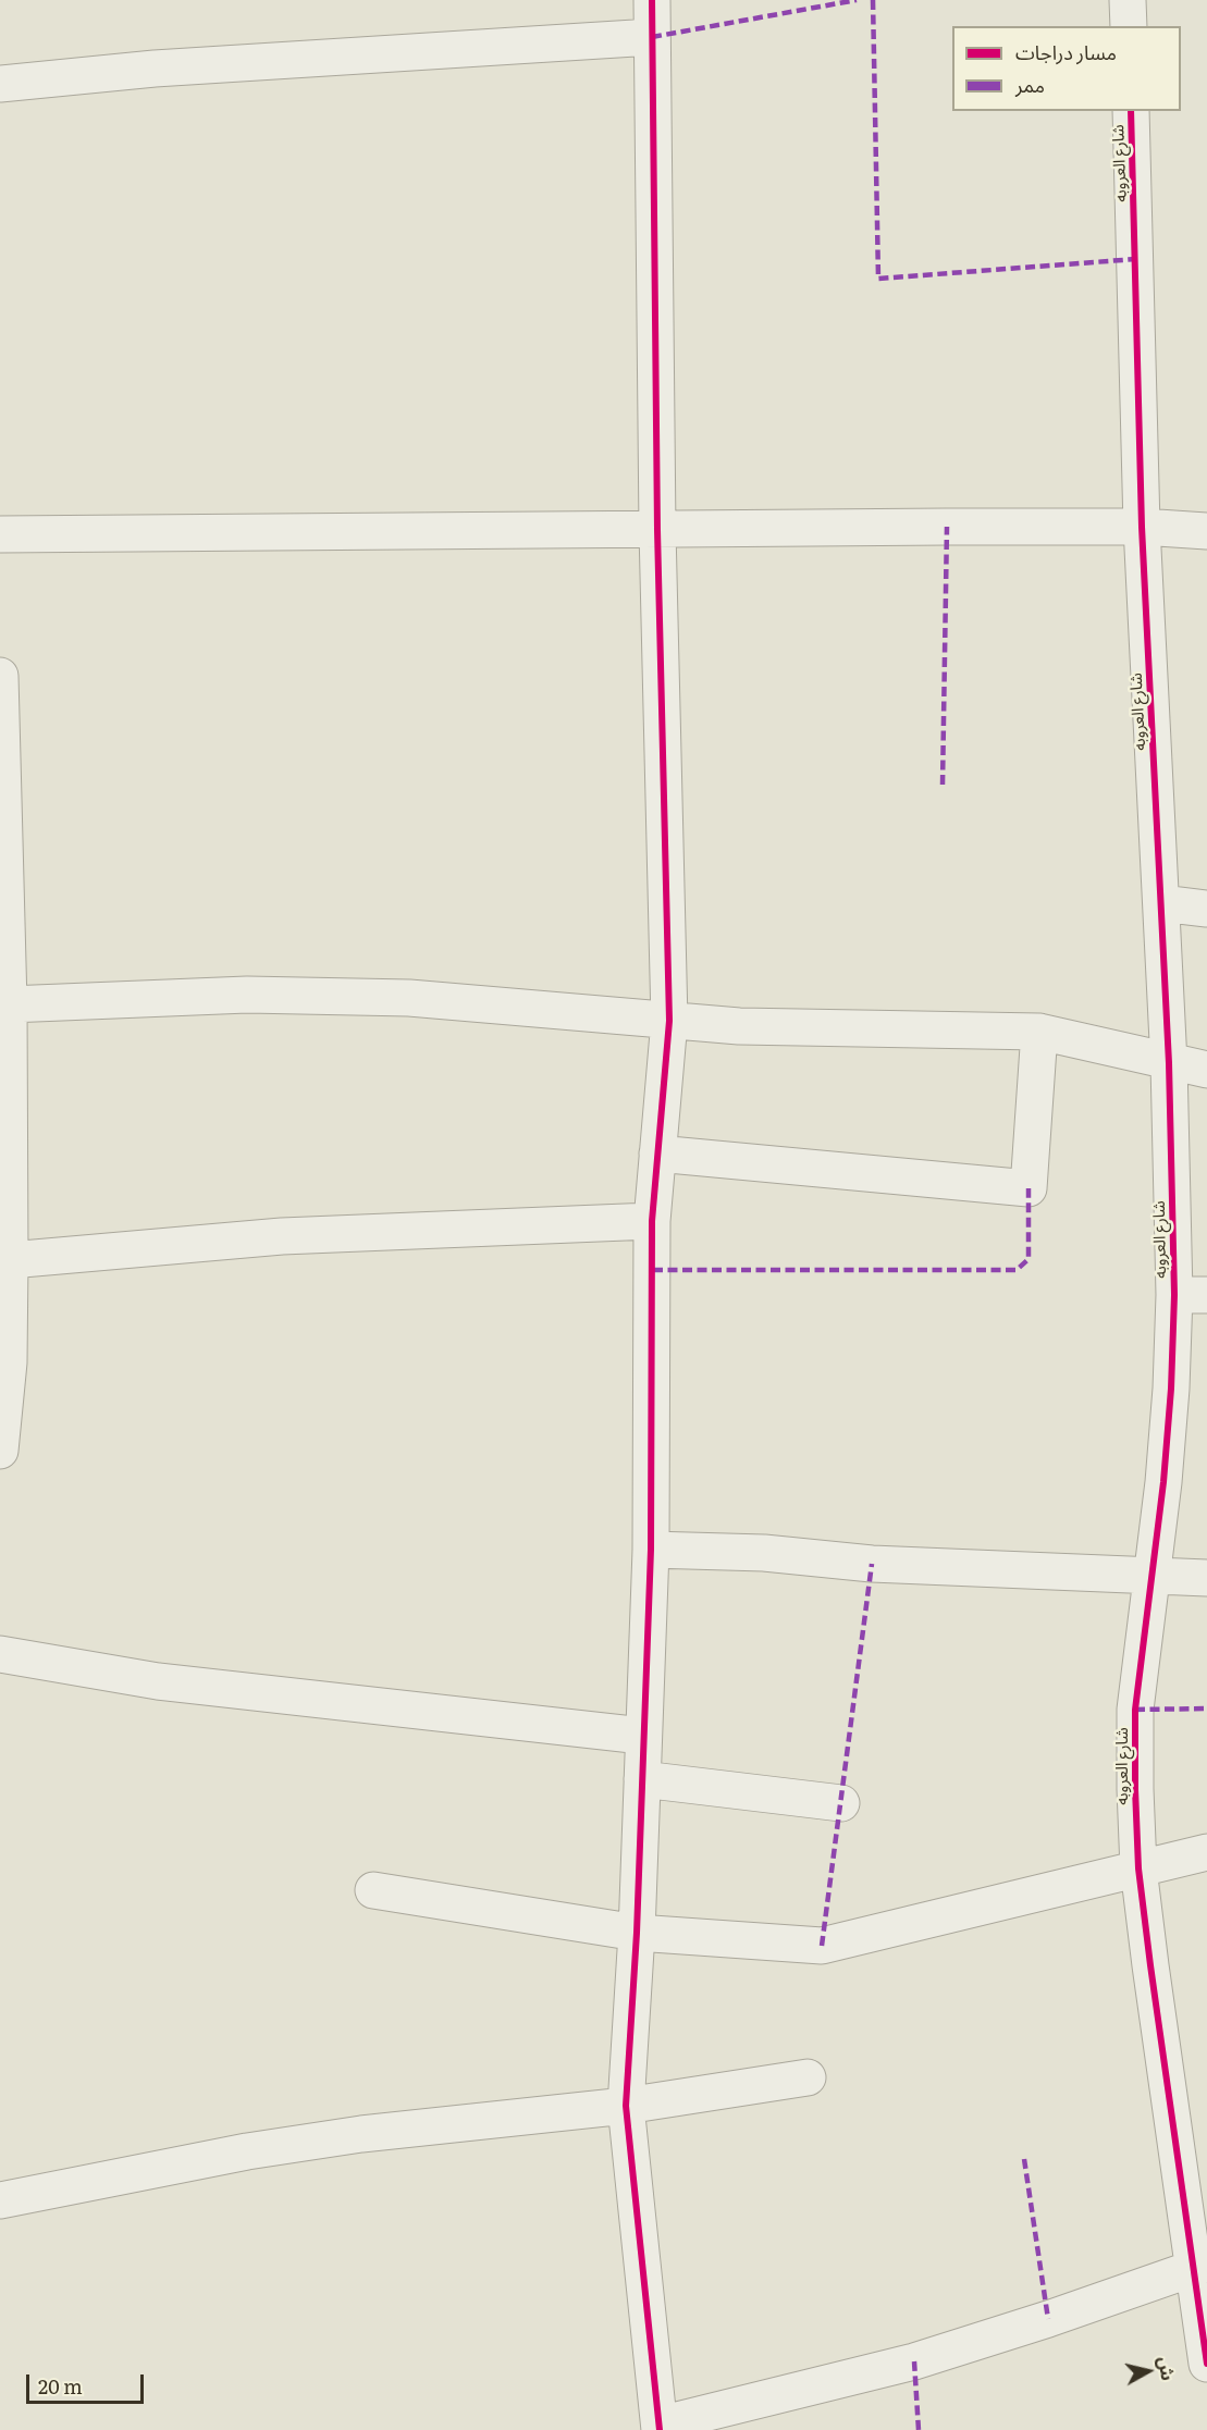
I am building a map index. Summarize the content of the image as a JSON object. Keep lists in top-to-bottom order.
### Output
{
  "streets": {
    "street": ["شارع العروبه"]
  },
  "legend": ["مسار دراجات", "ممر"],
  "scale_bar": "20 m",
  "north": "right"
}
